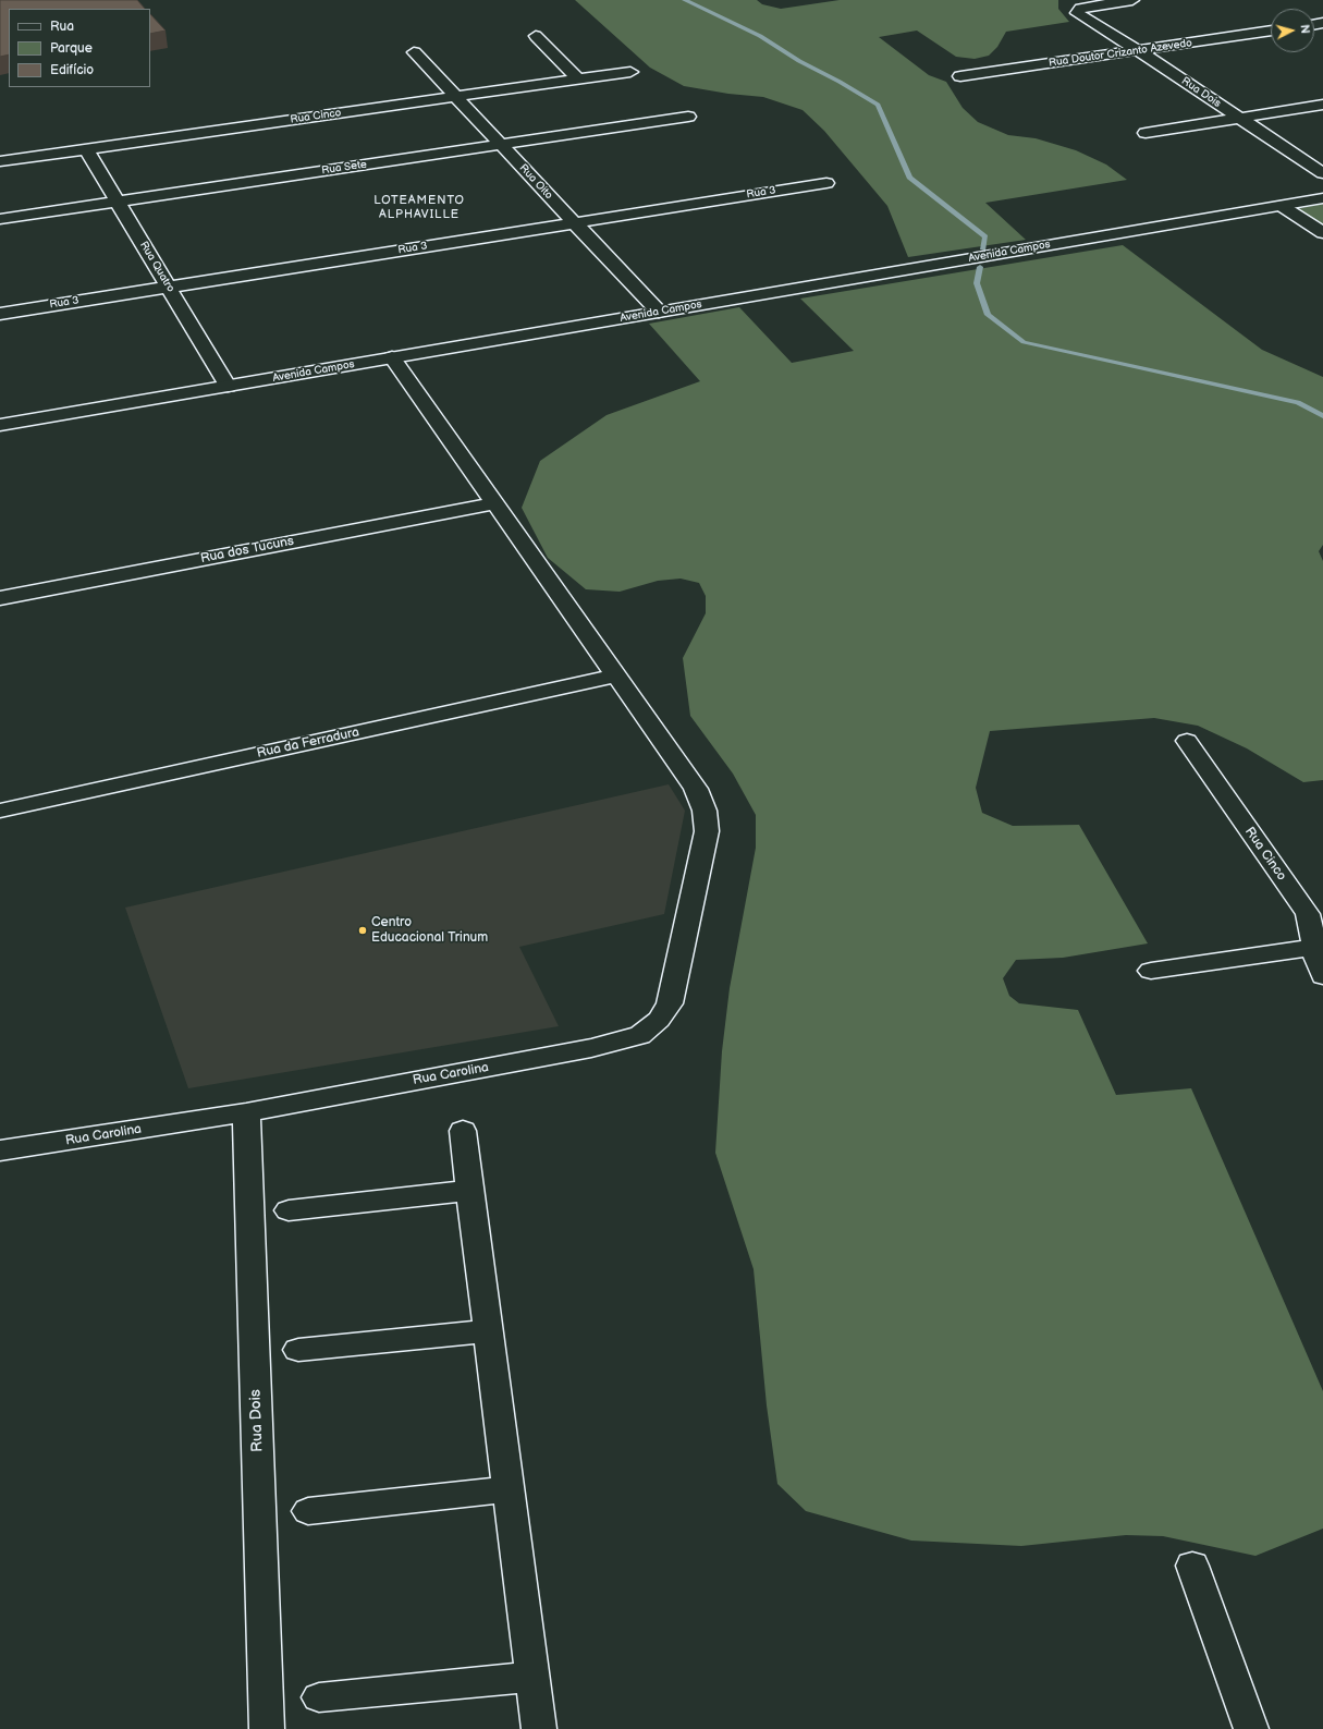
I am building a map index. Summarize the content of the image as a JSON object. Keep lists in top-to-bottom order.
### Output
{
  "streets": {
    "street": [
      "Rua Doutor Crizanto Azevedo",
      "Rua Dois",
      "Rua Cinco",
      "Rua Sete",
      "Rua Oito",
      "Rua 3",
      "Avenida Campos",
      "Rua Quatro",
      "Rua dos Tucuns",
      "Rua da Ferradura",
      "Rua Carolina"
    ]
  },
  "crossings": [
    ["Rua Doutor Crizanto Azevedo", "Rua Dois"],
    ["Rua Dois", "Rua Carolina"],
    ["Rua Cinco", "Rua Oito"],
    ["Rua Cinco", "Rua Quatro"],
    ["Rua Sete", "Rua Oito"],
    ["Rua Sete", "Rua Quatro"],
    ["Rua Oito", "Rua 3"],
    ["Rua Oito", "Avenida Campos"],
    ["Rua 3", "Rua Quatro"],
    ["Avenida Campos", "Rua Quatro"],
    ["Avenida Campos", "Rua Carolina"],
    ["Rua dos Tucuns", "Rua Carolina"],
    ["Rua da Ferradura", "Rua Carolina"]
  ],
  "districts": ["LOTEAMENTO ALPHAVILLE"],
  "places": ["Centro Educacional Trinum"],
  "legend": ["Rua", "Parque", "Edifício"],
  "north": "right"
}
